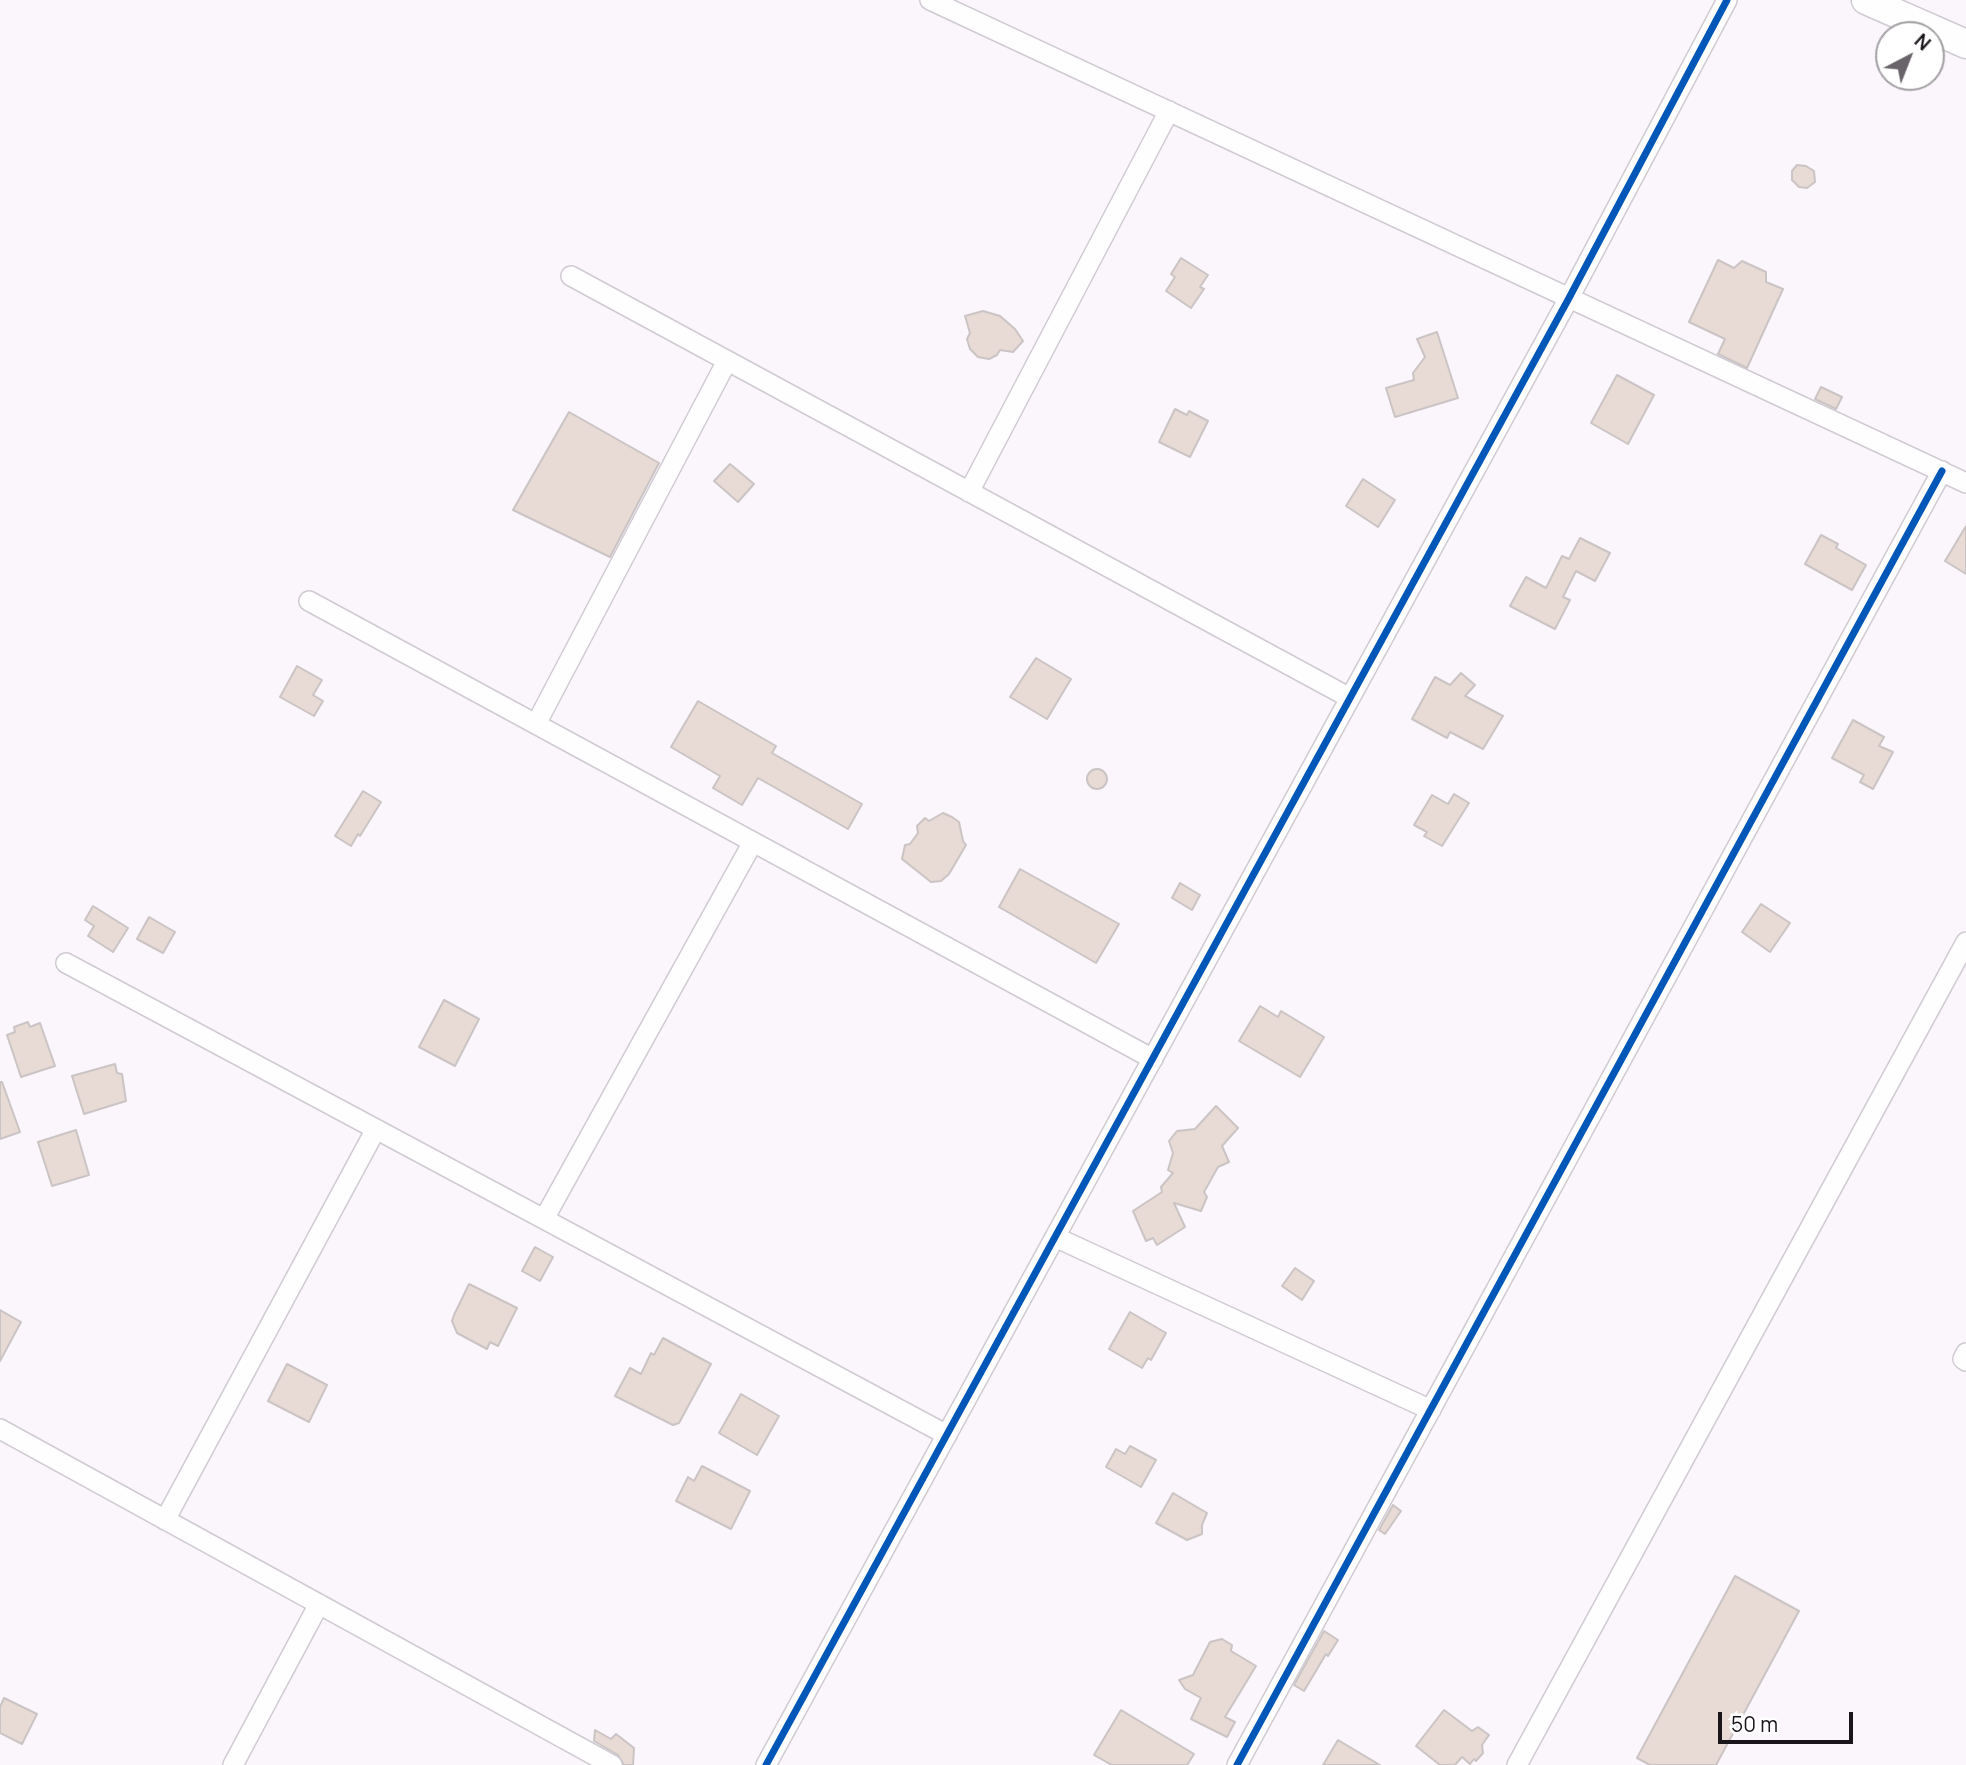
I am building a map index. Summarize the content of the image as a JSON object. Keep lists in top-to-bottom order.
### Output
{
  "scale_bar": "50 m",
  "north": "top right"
}
